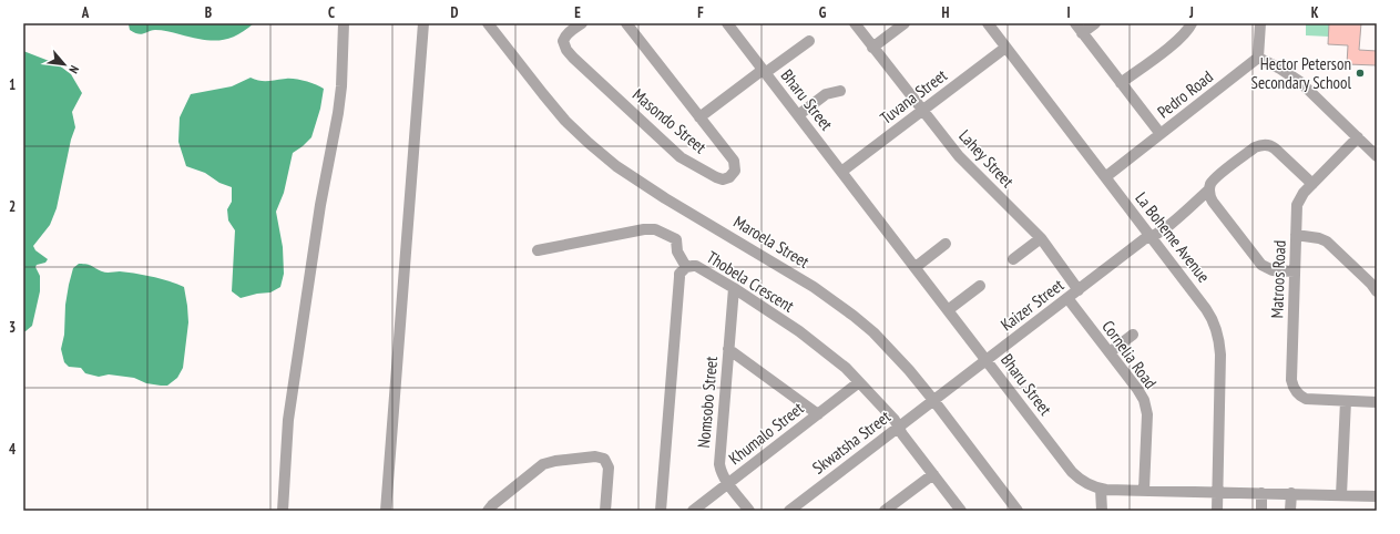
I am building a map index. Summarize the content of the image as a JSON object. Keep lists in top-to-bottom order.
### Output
{
  "streets": {
    "street": [
      "Pedro Road",
      "Tuvana Street",
      "Bharu Street",
      "Masondo Street",
      "Lahey Street",
      "La Boheme Avenue",
      "Maroela Street",
      "Matroos Road",
      "Thobela Crescent",
      "Kaizer Street",
      "Cornelia Road",
      "Nomsobo Street",
      "Khumalo Street",
      "Skwatsha Street"
    ]
  },
  "crossings": [
    ["Pedro Road", "La Boheme Avenue"],
    ["Tuvana Street", "Bharu Street"],
    ["Tuvana Street", "Lahey Street"],
    ["Tuvana Street", "La Boheme Avenue"],
    ["Bharu Street", "Masondo Street"],
    ["Bharu Street", "La Boheme Avenue"],
    ["Bharu Street", "Kaizer Street"],
    ["Bharu Street", "Cornelia Road"],
    ["Lahey Street", "Kaizer Street"],
    ["La Boheme Avenue", "Kaizer Street"],
    ["Maroela Street", "Kaizer Street"],
    ["Maroela Street", "Skwatsha Street"],
    ["Matroos Road", "Kaizer Street"],
    ["Thobela Crescent", "Nomsobo Street"],
    ["Thobela Crescent", "Khumalo Street"],
    ["Thobela Crescent", "Skwatsha Street"],
    ["Kaizer Street", "Cornelia Road"],
    ["Kaizer Street", "Skwatsha Street"],
    ["Nomsobo Street", "Khumalo Street"]
  ],
  "places": ["Hector Peterson Secondary School"],
  "north": "bottom right",
  "grid": {
    "columns": [
      "A",
      "B",
      "C",
      "D",
      "E",
      "F",
      "G",
      "H",
      "I",
      "J",
      "K"
    ],
    "rows": [
      "1",
      "2",
      "3",
      "4"
    ]
  }
}
